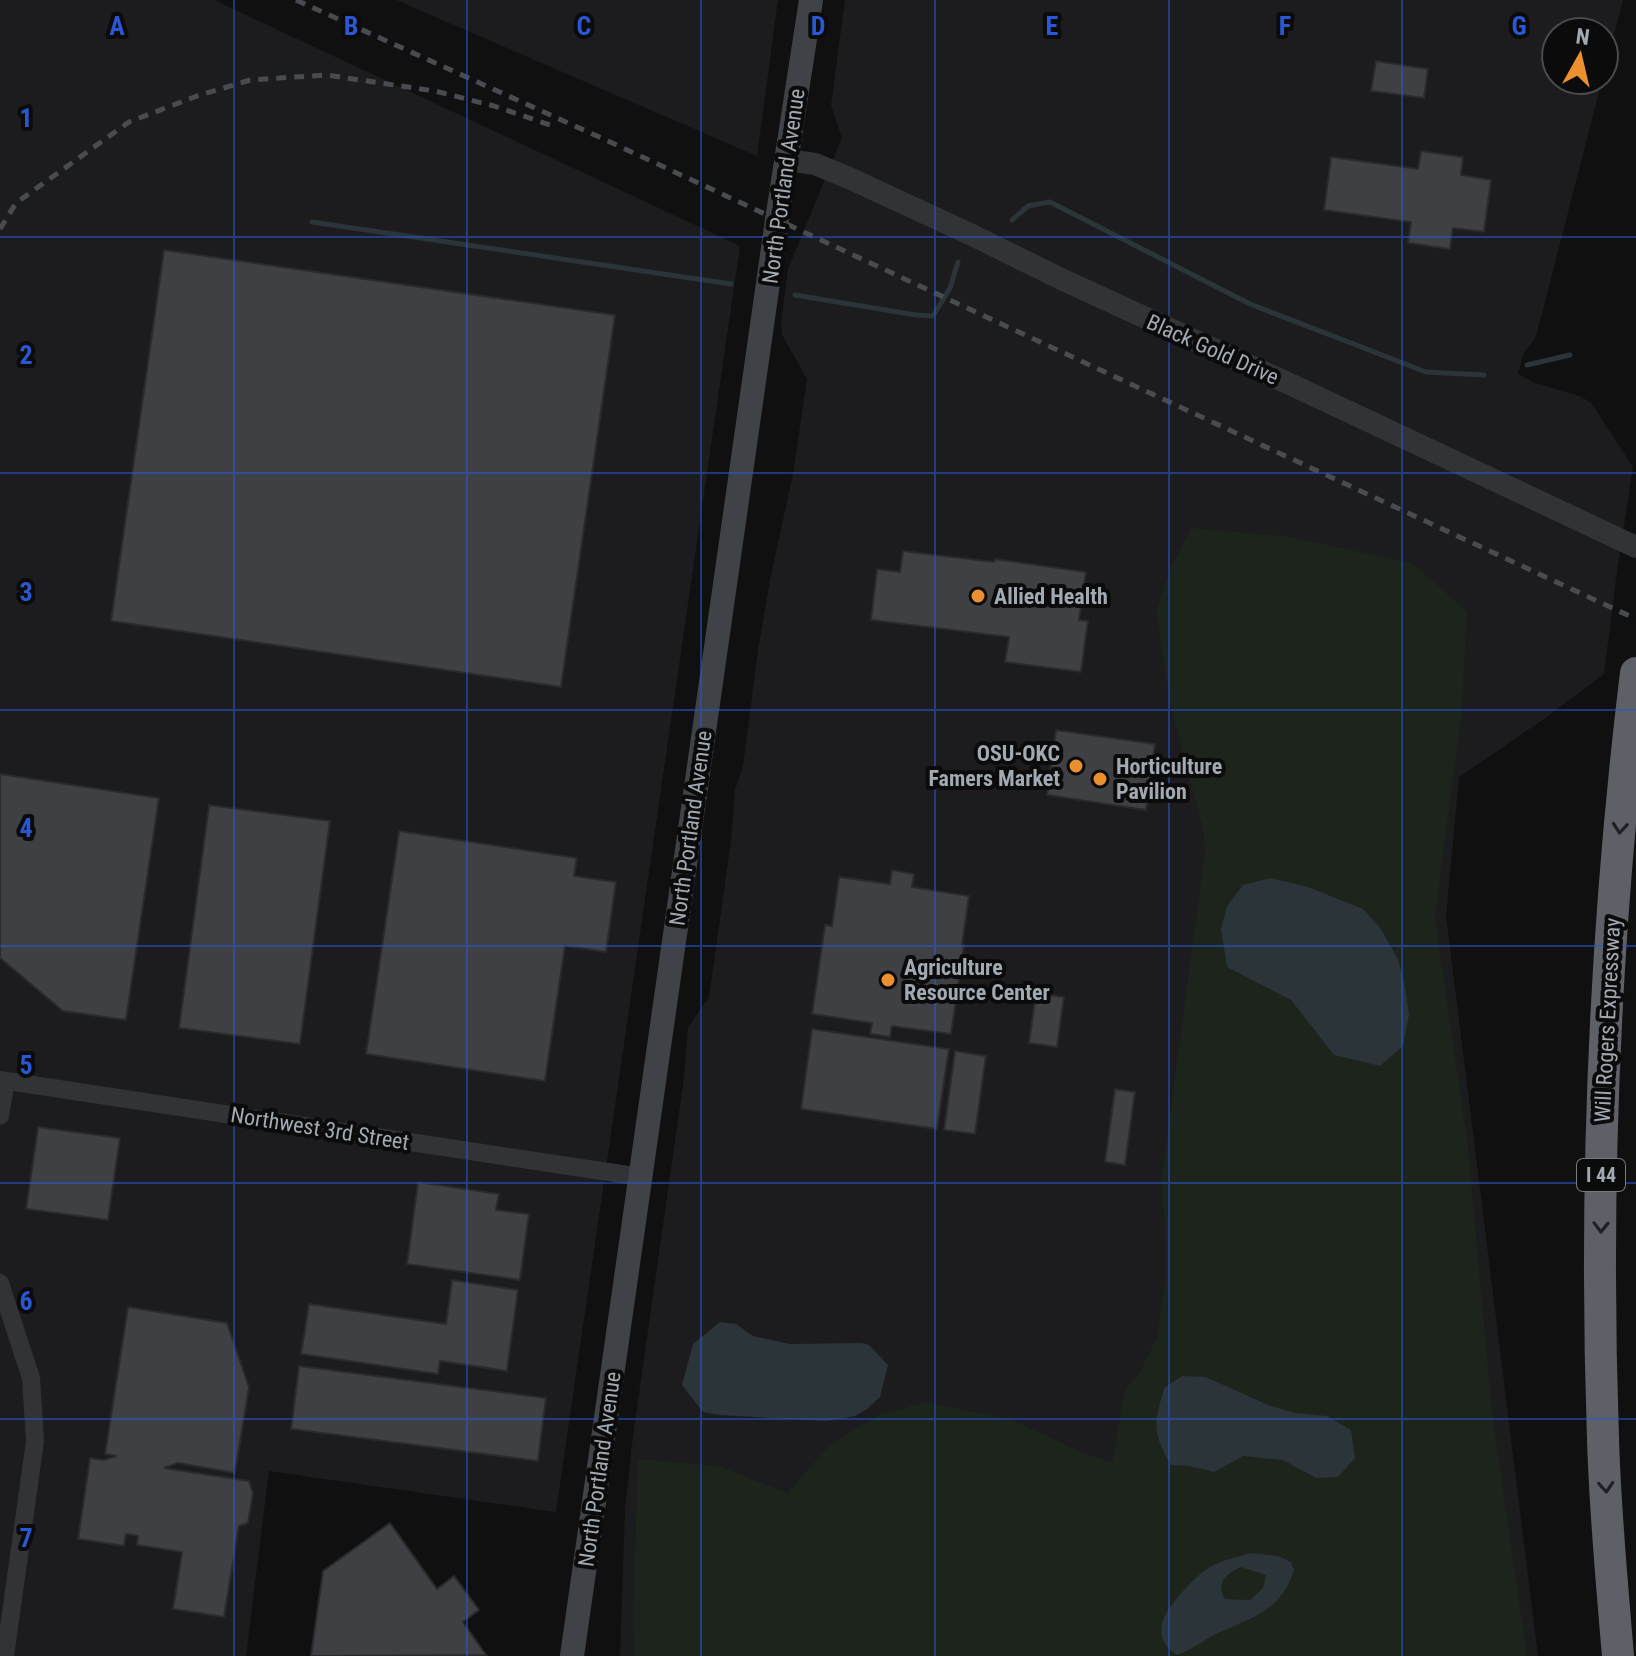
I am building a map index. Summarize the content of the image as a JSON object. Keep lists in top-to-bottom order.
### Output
{
  "streets": {
    "highway": ["Will Rogers Expressway", "I 44"],
    "main road": ["North Portland Avenue"],
    "street": ["Black Gold Drive", "Northwest 3rd Street"]
  },
  "crossings": [
    ["North Portland Avenue", "Black Gold Drive"],
    ["North Portland Avenue", "Northwest 3rd Street"]
  ],
  "one_way": ["Will Rogers Expressway"],
  "places": [
    "Allied Health",
    "OSU-OKC Famers Market",
    "Horticulture Pavilion",
    "Agriculture Resource Center"
  ],
  "north": "top",
  "grid": {
    "columns": [
      "A",
      "B",
      "C",
      "D",
      "E",
      "F",
      "G"
    ],
    "rows": [
      "1",
      "2",
      "3",
      "4",
      "5",
      "6",
      "7"
    ]
  }
}
